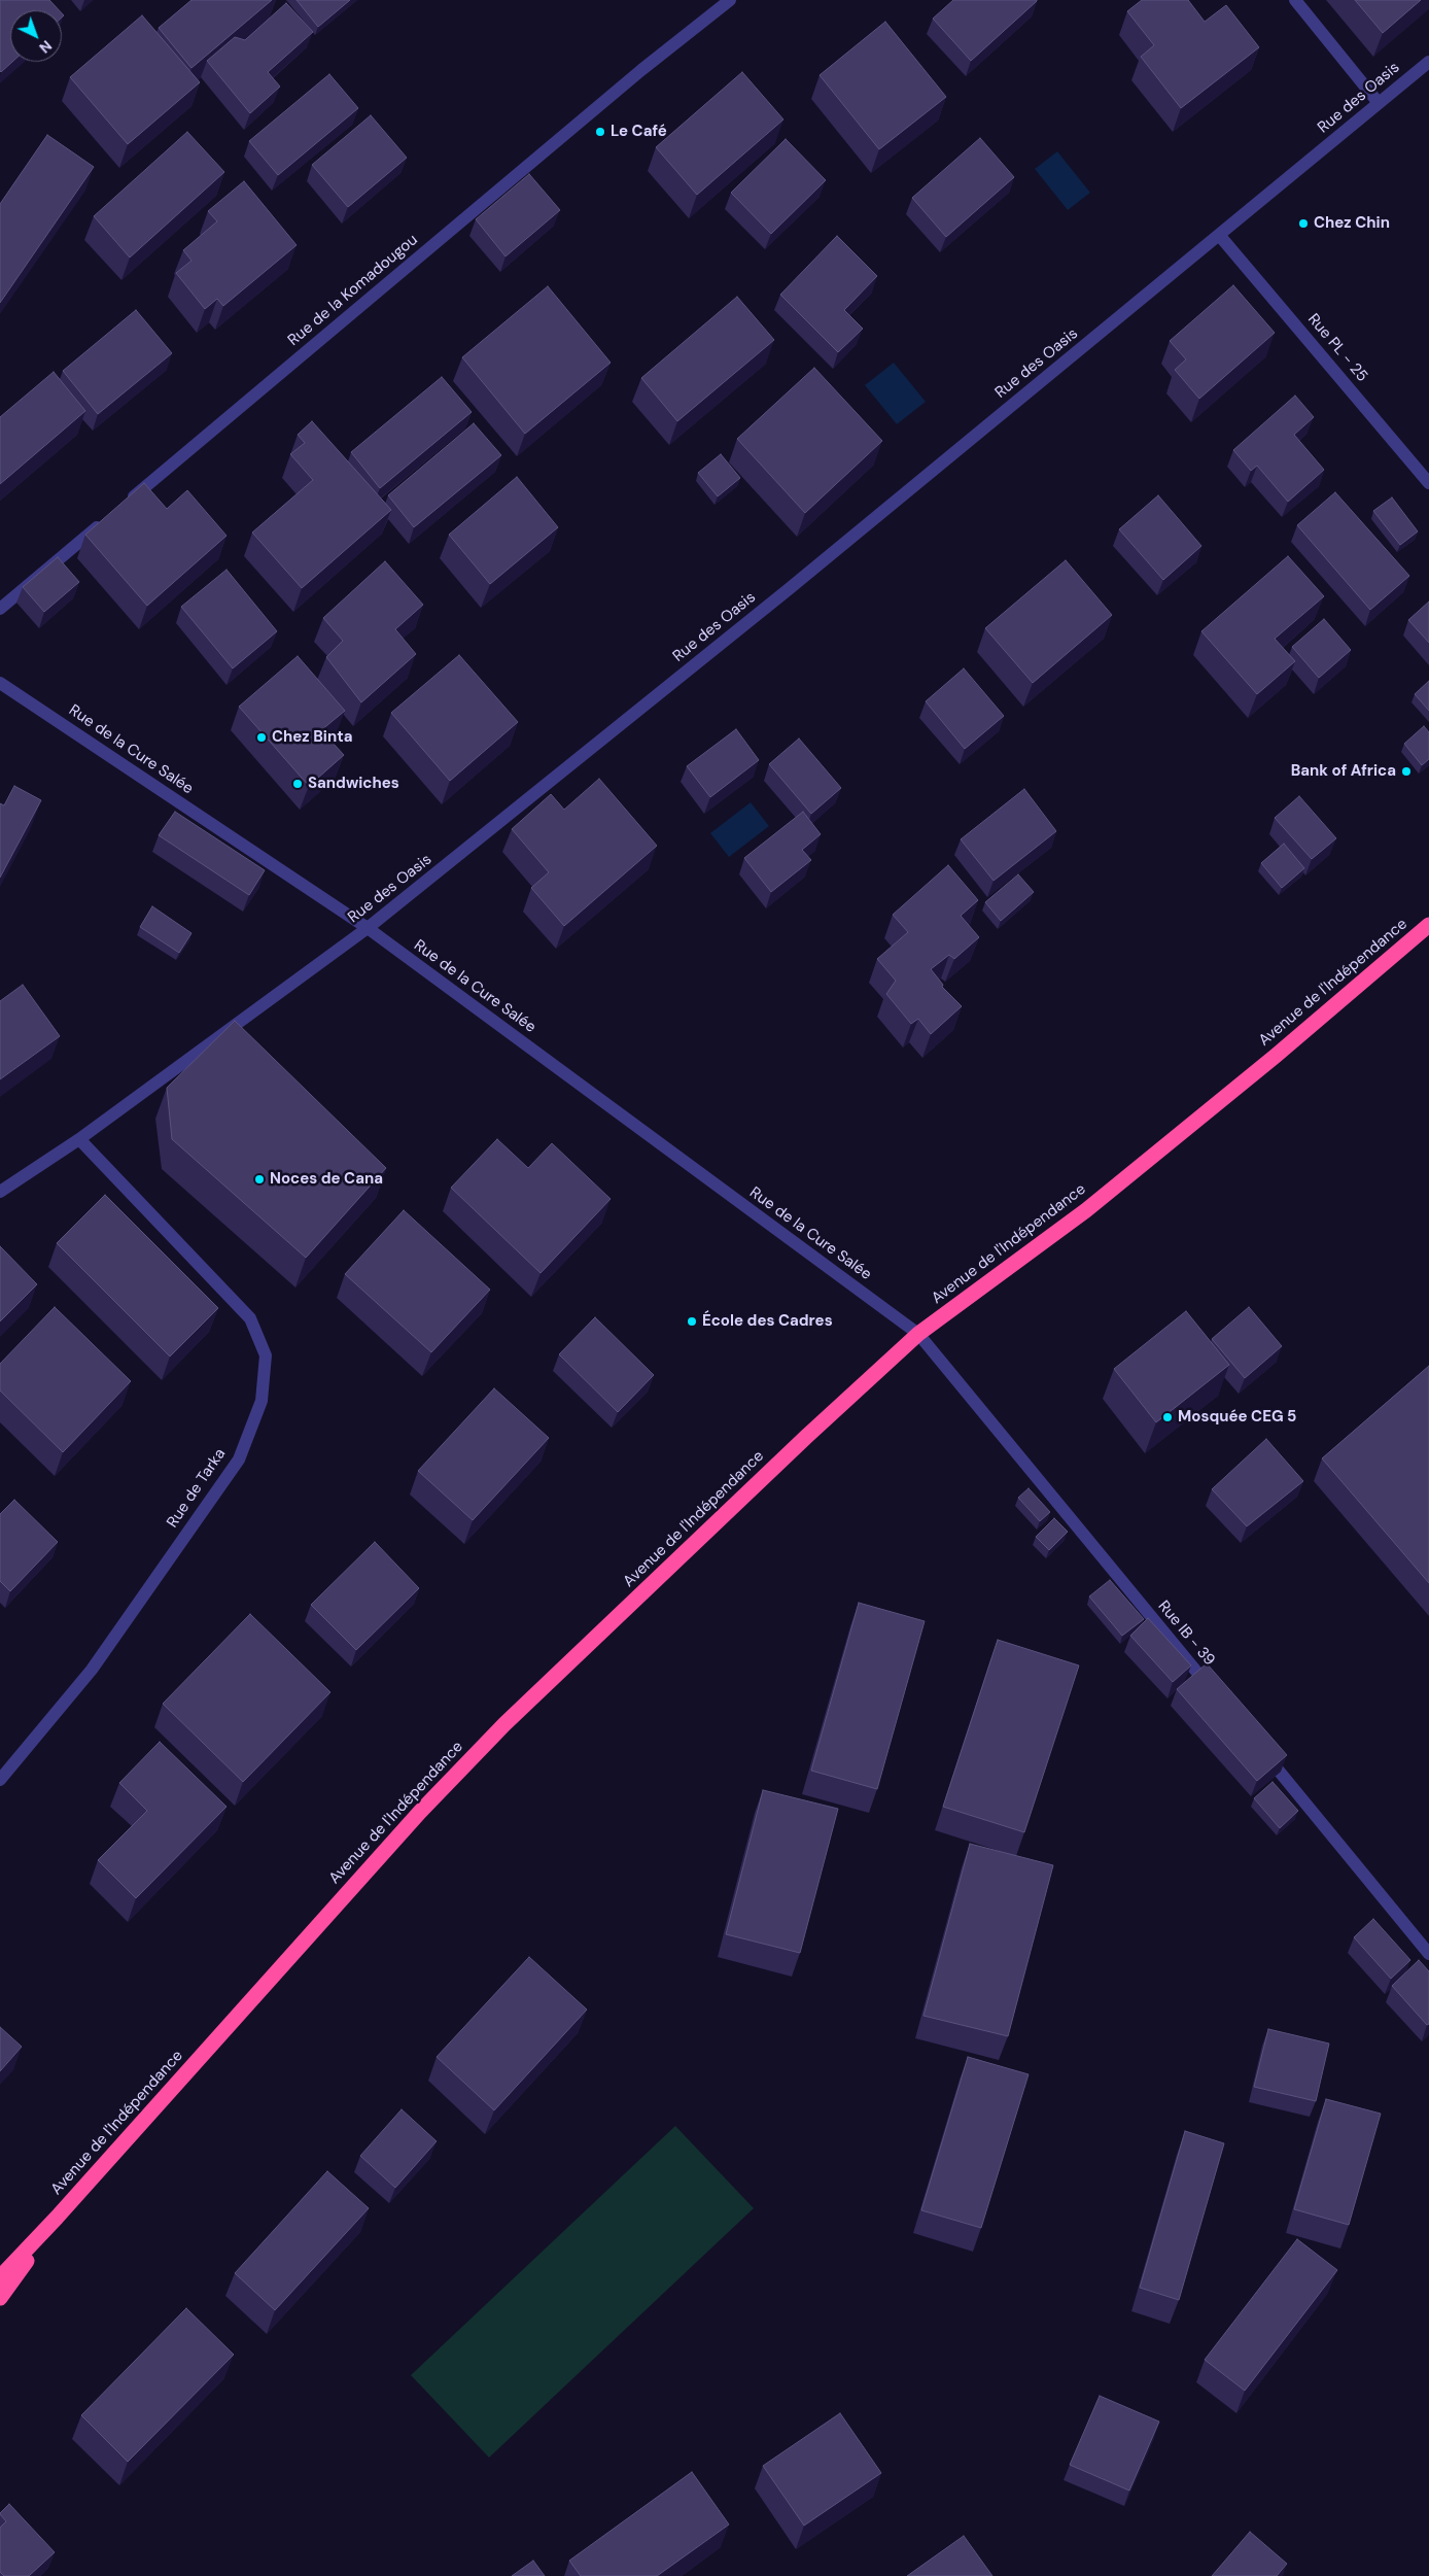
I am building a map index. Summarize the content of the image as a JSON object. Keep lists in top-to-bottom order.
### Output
{
  "streets": {
    "highway": ["Avenue de l'Indépendance"],
    "street": [
      "Rue des Oasis",
      "Rue de la Komadougou",
      "Rue PL - 25",
      "Rue de la Cure Salée",
      "Rue de Tarka",
      "Rue IB - 39"
    ]
  },
  "crossings": [
    ["Rue des Oasis", "Rue PL - 25"],
    ["Rue des Oasis", "Rue de la Cure Salée"],
    ["Rue des Oasis", "Rue de Tarka"],
    ["Rue de la Cure Salée", "Avenue de l'Indépendance"],
    ["Rue de la Cure Salée", "Rue IB - 39"],
    ["Avenue de l'Indépendance", "Rue IB - 39"]
  ],
  "places": [
    "Le Café",
    "Chez Chin",
    "Chez Binta",
    "Bank of Africa",
    "Sandwiches",
    "Noces de Cana",
    "École des Cadres",
    "Mosquée CEG 5"
  ],
  "north": "bottom right"
}
